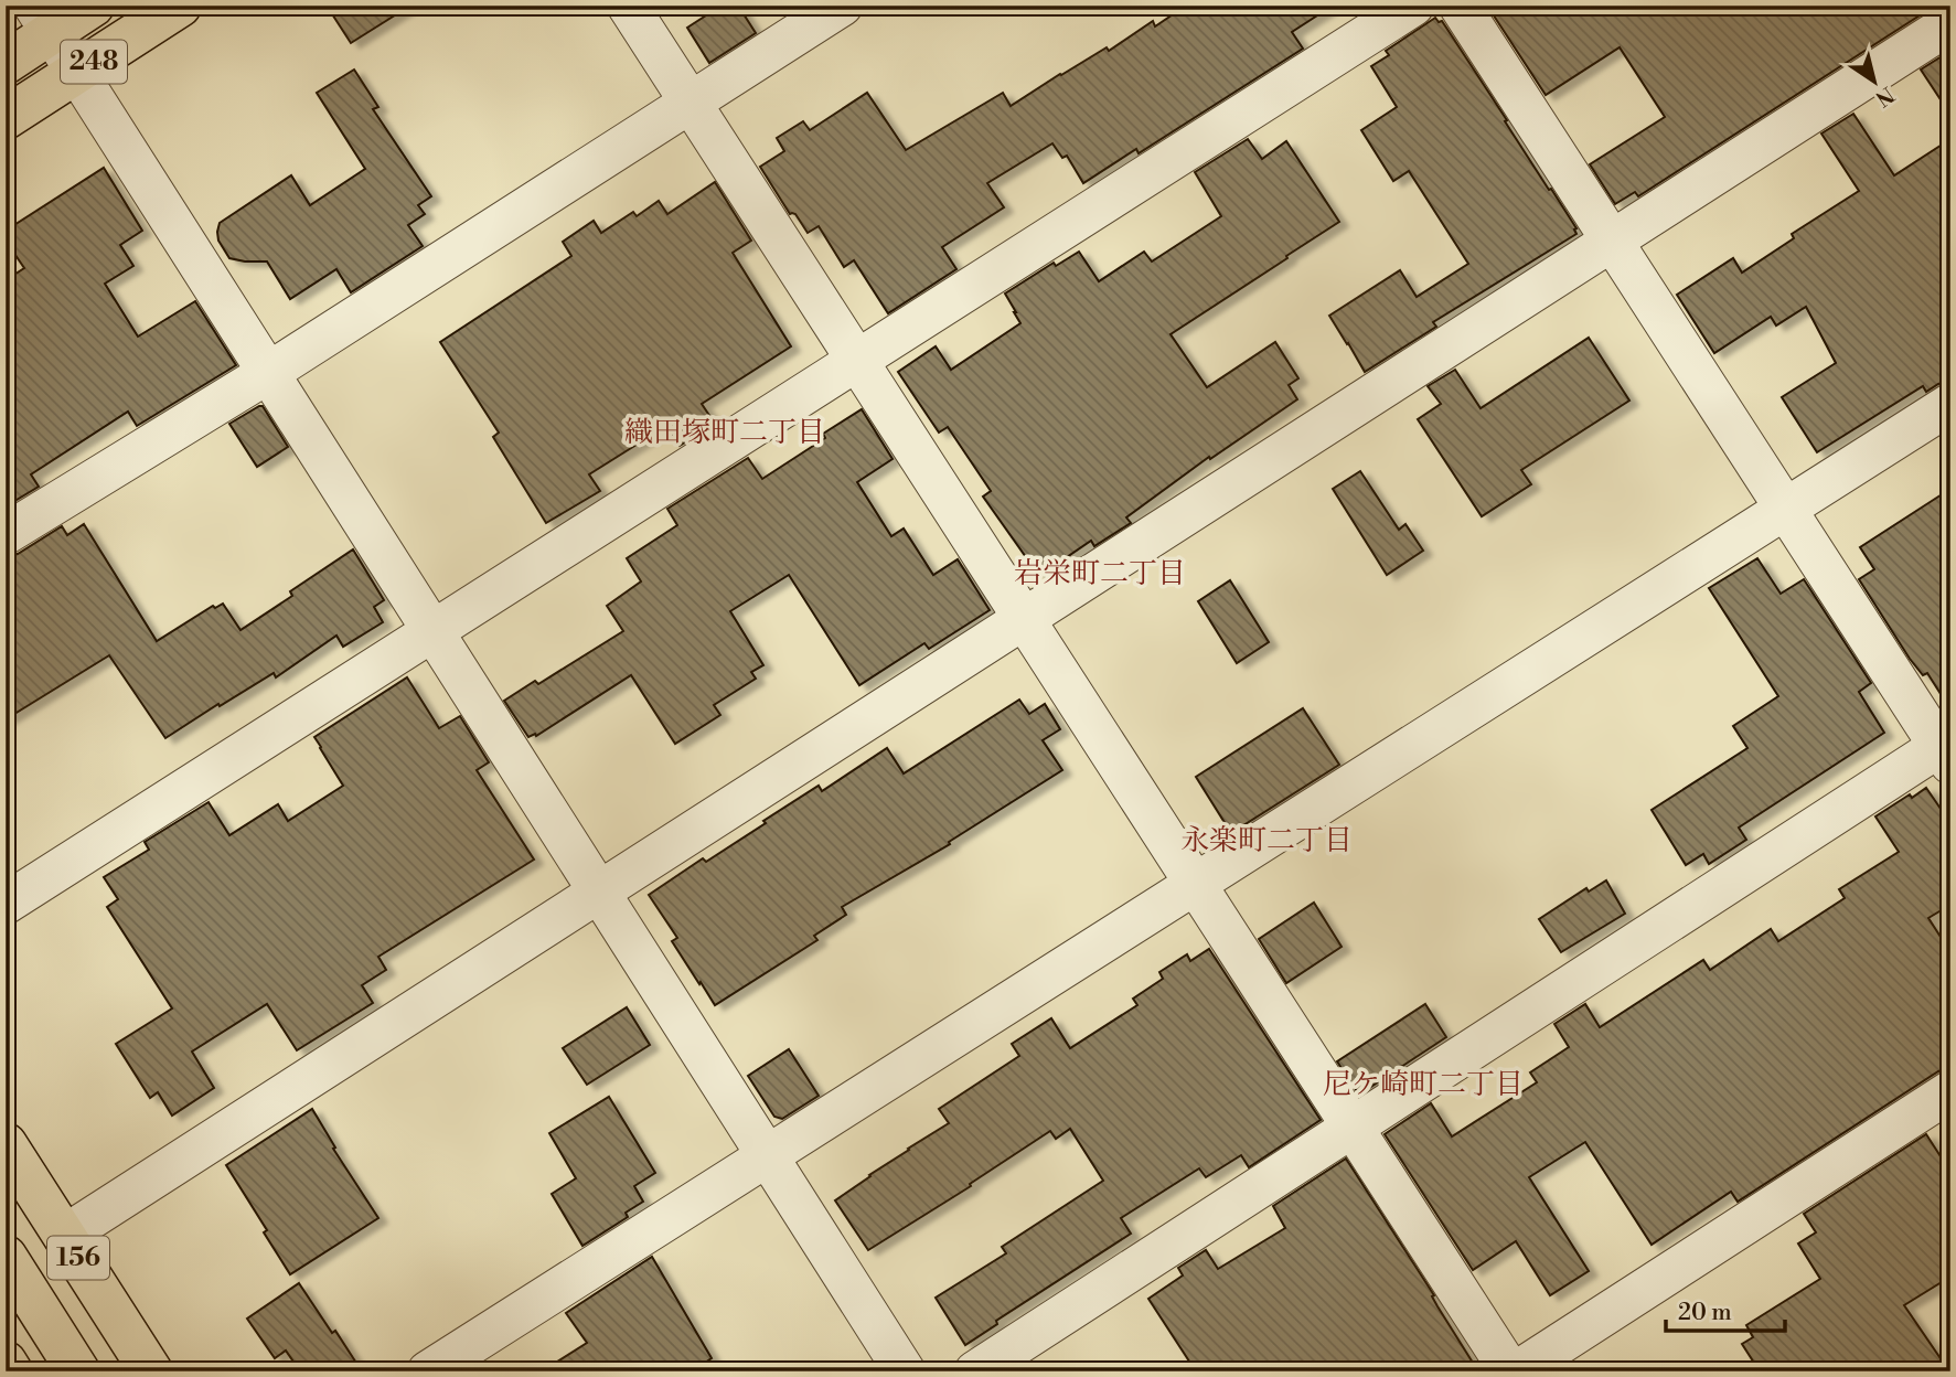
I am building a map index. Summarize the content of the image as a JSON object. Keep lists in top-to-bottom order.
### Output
{
  "streets": {
    "highway": ["248", "156"]
  },
  "districts": [
    "織田塚町二丁目",
    "岩栄町二丁目",
    "永楽町二丁目",
    "尼ケ崎町二丁目"
  ],
  "scale_bar": "20 m",
  "north": "bottom right"
}
